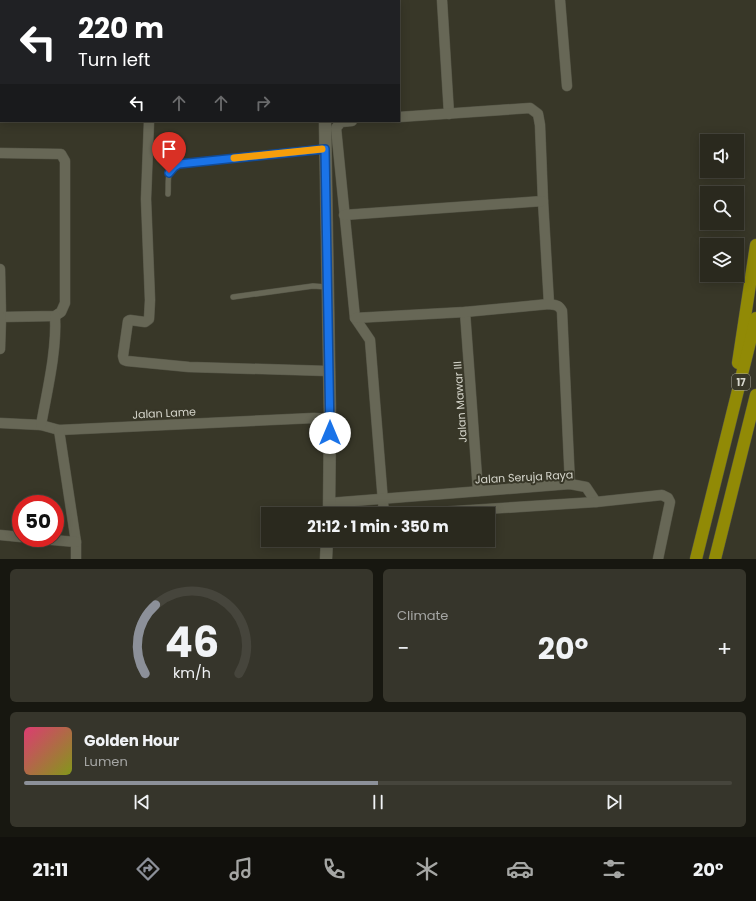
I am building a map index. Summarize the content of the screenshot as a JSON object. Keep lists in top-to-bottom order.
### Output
{
  "streets": {
    "highway": ["17"],
    "street": ["Jalan Mawar III", "Jalan Lame", "Jalan Seruja Raya"]
  },
  "crossings": [
    ["Jalan Mawar III", "Jalan Seruja Raya"]
  ],
  "page": {
    "turn": ["220 m", "Turn left"],
    "limit": "50",
    "trip": "21:12 · 1 min · 350 m",
    "tile": "Climate",
    "heat": ["−", "20°", "+"],
    "song": ["Golden Hour", "Lumen"],
    "tabs": ["21:11", "20°"],
    "gauge": ["46", "km/h"]
  }
}
